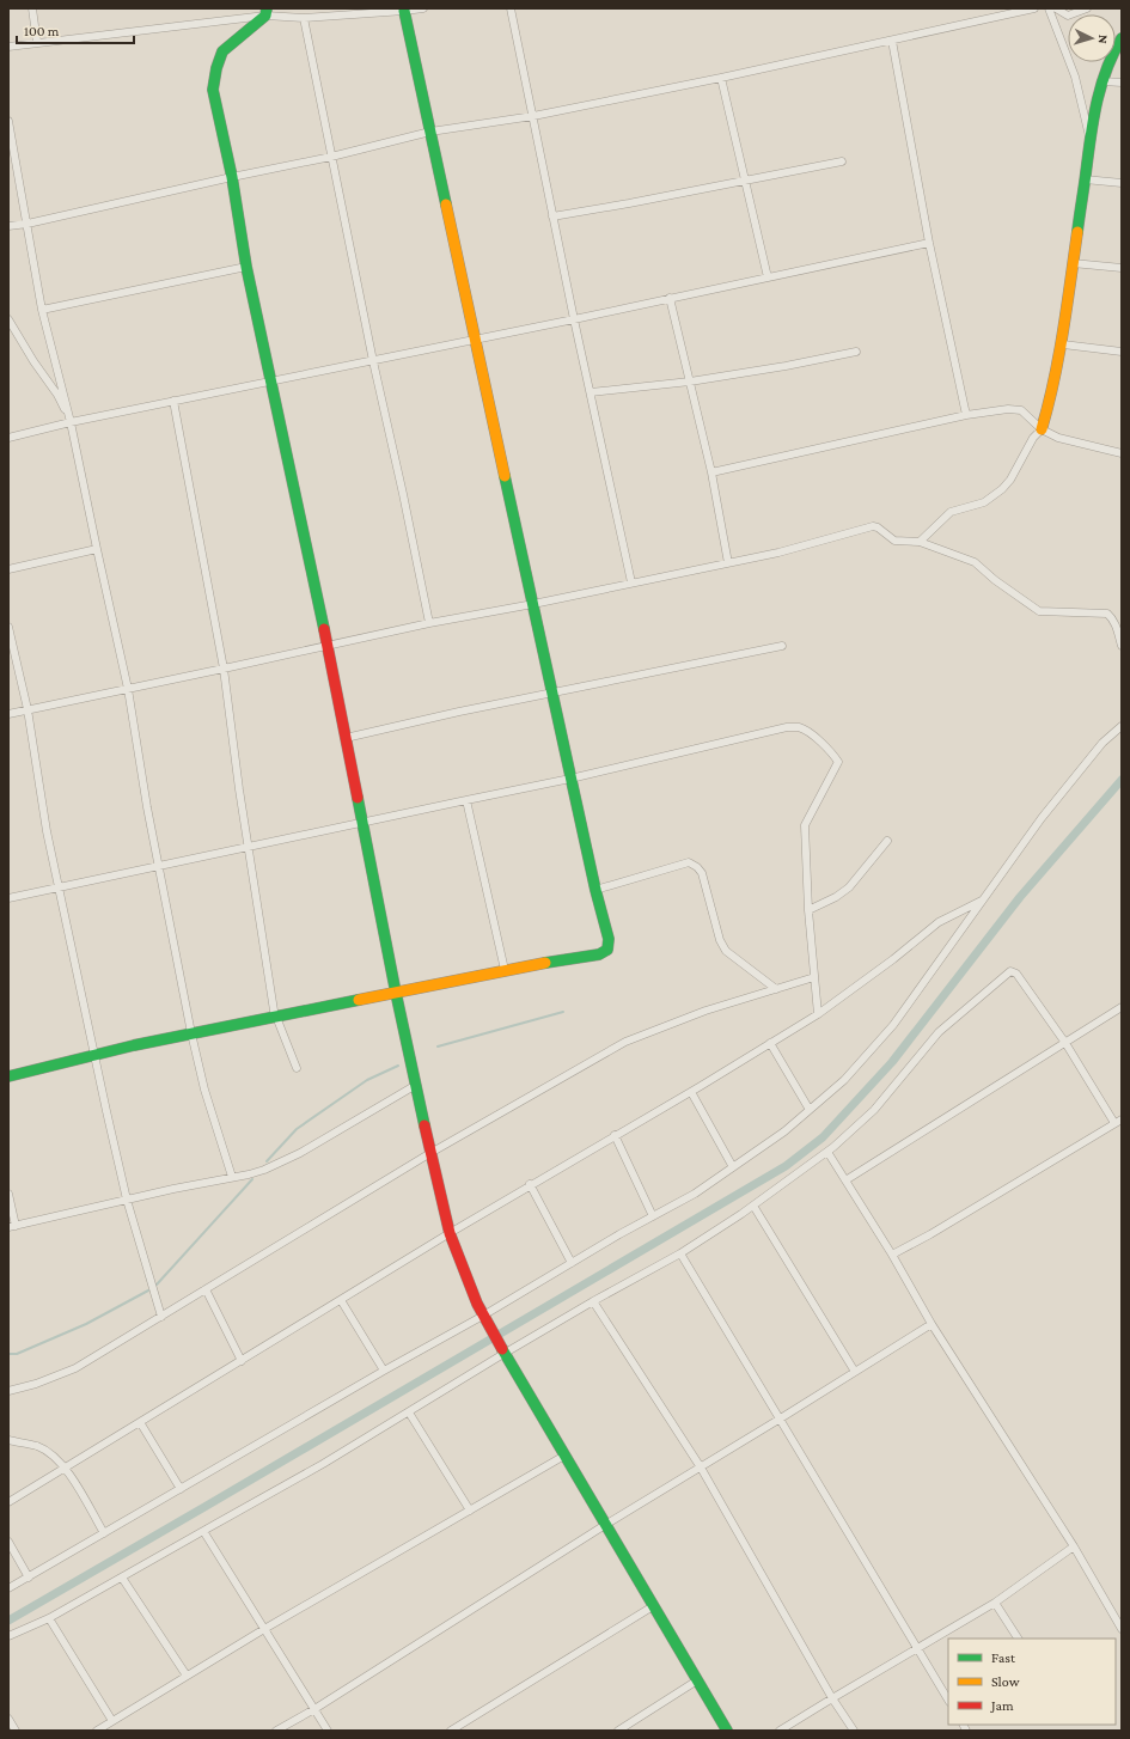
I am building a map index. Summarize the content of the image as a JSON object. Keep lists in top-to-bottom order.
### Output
{
  "legend": ["Fast", "Slow", "Jam"],
  "scale_bar": "100 m",
  "north": "right"
}
